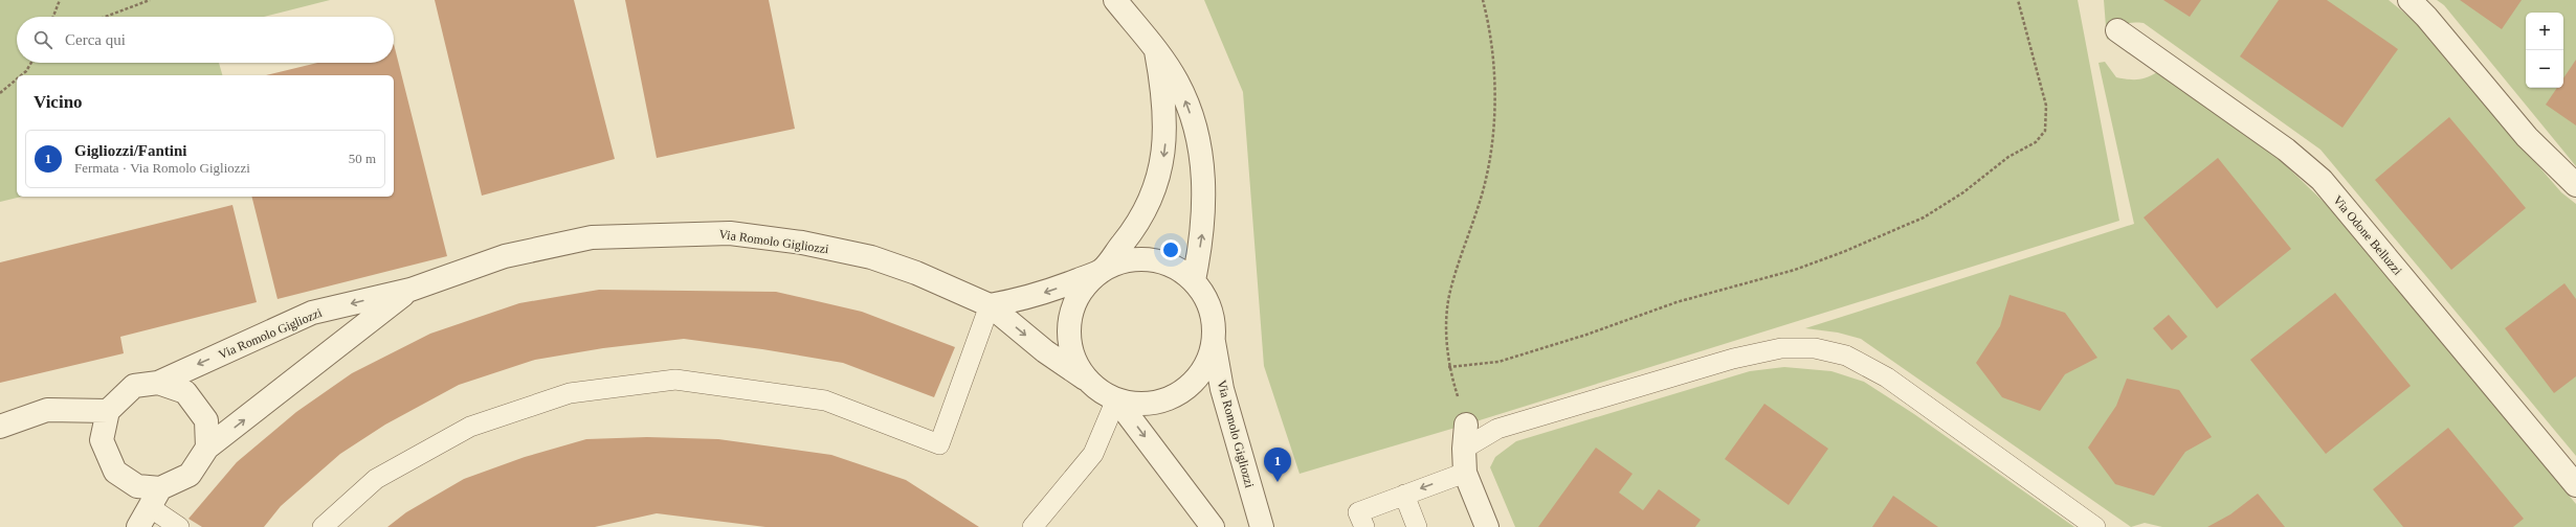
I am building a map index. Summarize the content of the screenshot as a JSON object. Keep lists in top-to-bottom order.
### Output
{
  "streets": {
    "street": ["Via Odone Belluzzi", "Via Romolo Gigliozzi"]
  },
  "page": {
    "map_buttons": ["+", "−"],
    "search": "Cerca qui",
    "heading": "Vicino",
    "list": [
      {
        "mark": "1",
        "name": "Gigliozzi/Fantini",
        "note": "Fermata · Via Romolo Gigliozzi",
        "value": "50 m"
      }
    ],
    "pins": "1"
  }
}
